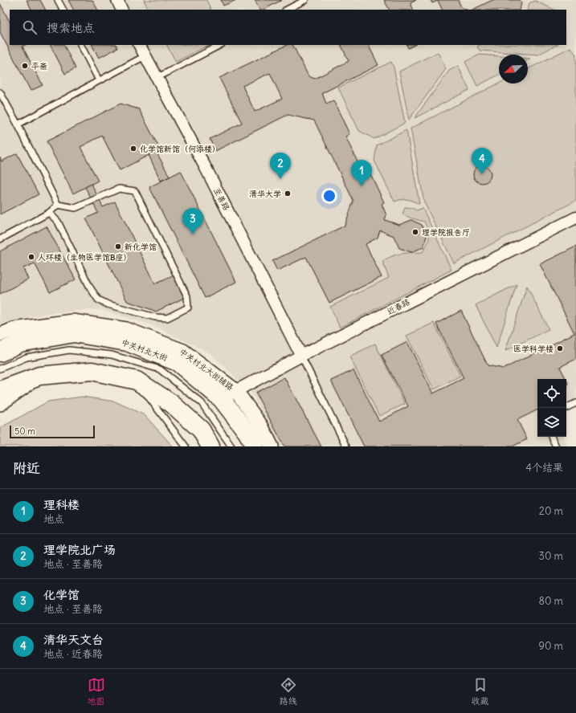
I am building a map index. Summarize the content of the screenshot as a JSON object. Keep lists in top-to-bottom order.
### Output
{
  "streets": {
    "main road": ["中关村北大街"],
    "street": ["至善路", "近春路", "中关村北大街辅路"]
  },
  "crossings": [
    ["至善路", "近春路"],
    ["近春路", "中关村北大街"],
    ["近春路", "中关村北大街辅路"],
    ["中关村北大街", "中关村北大街辅路"]
  ],
  "places": [
    "平斋",
    "化学馆新馆（何添楼）",
    "清华大学",
    "理学院报告厅",
    "新化学馆",
    "人环楼（生物医学馆B座）",
    "医学科学楼"
  ],
  "scale_bar": "50 m",
  "north": "bottom left",
  "page": {
    "search": "搜索地点",
    "pins": [
      "4",
      "2",
      "1",
      "3"
    ],
    "scale": "50 m",
    "heading": ["附近", "4个结果"],
    "list": [
      {
        "mark": "1",
        "name": "理科楼",
        "note": "地点",
        "value": "20 m"
      },
      {
        "mark": "2",
        "name": "理学院北广场",
        "note": "地点 · 至善路",
        "value": "30 m"
      },
      {
        "mark": "3",
        "name": "化学馆",
        "note": "地点 · 至善路",
        "value": "80 m"
      },
      {
        "mark": "4",
        "name": "清华天文台",
        "note": "地点 · 近春路",
        "value": "90 m"
      }
    ],
    "nav": ["地图", "路线", "收藏"]
  }
}
